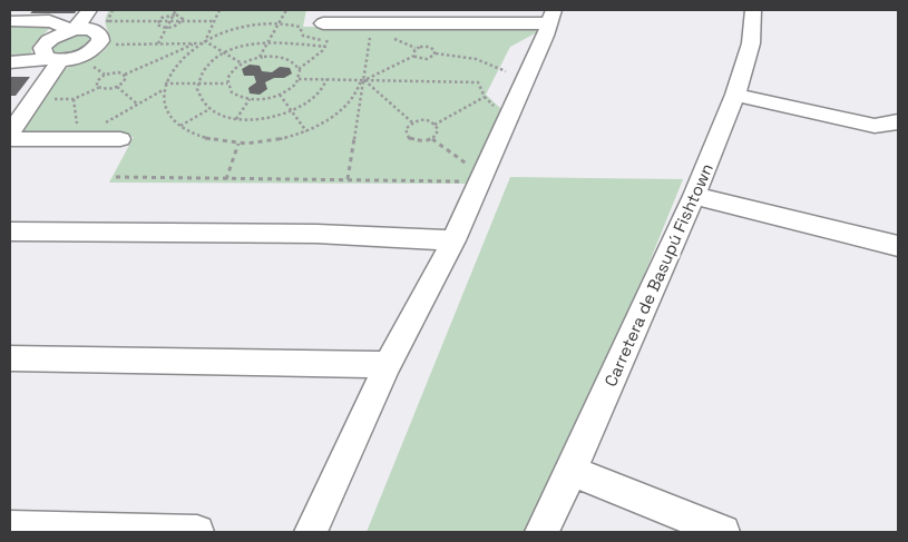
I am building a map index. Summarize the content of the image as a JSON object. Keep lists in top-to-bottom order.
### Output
{
  "streets": {
    "street": ["Carretera de Basupú Fishtown"]
  }
}
